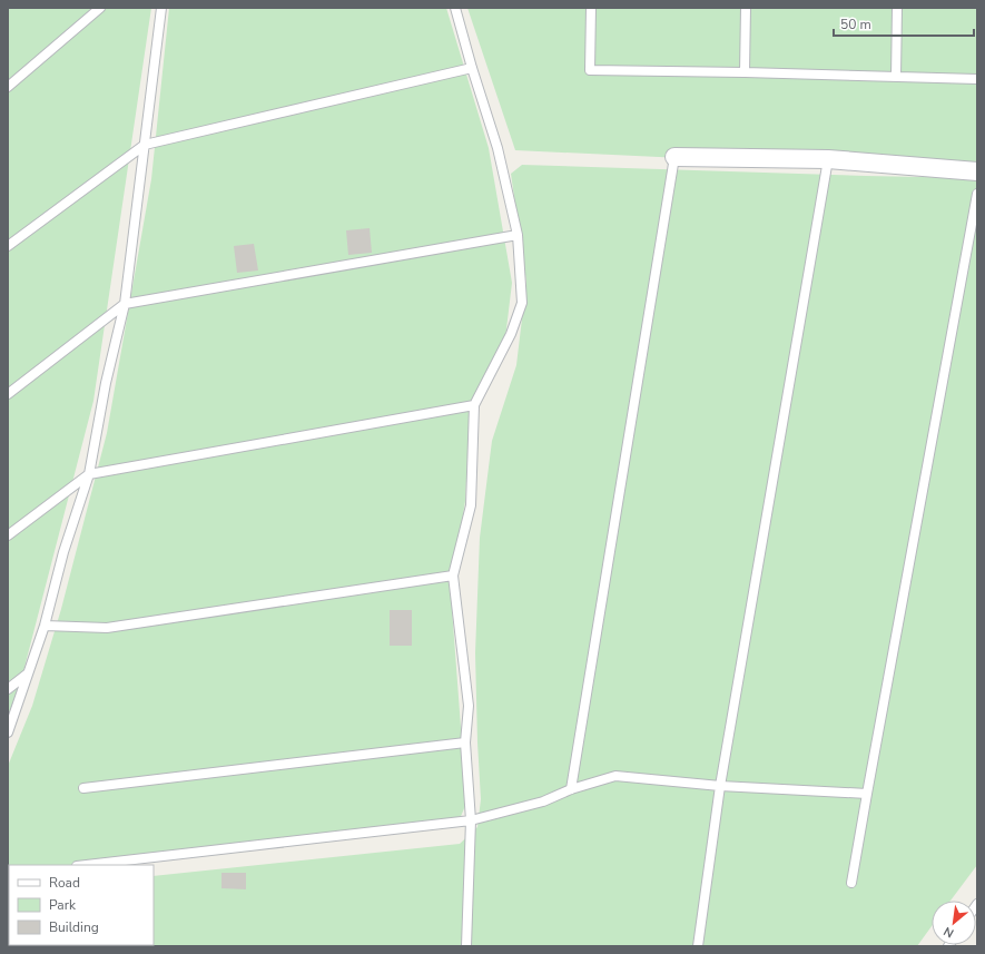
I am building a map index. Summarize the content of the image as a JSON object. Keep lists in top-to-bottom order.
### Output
{
  "legend": ["Road", "Park", "Building"],
  "scale_bar": "50 m",
  "north": "bottom left"
}
